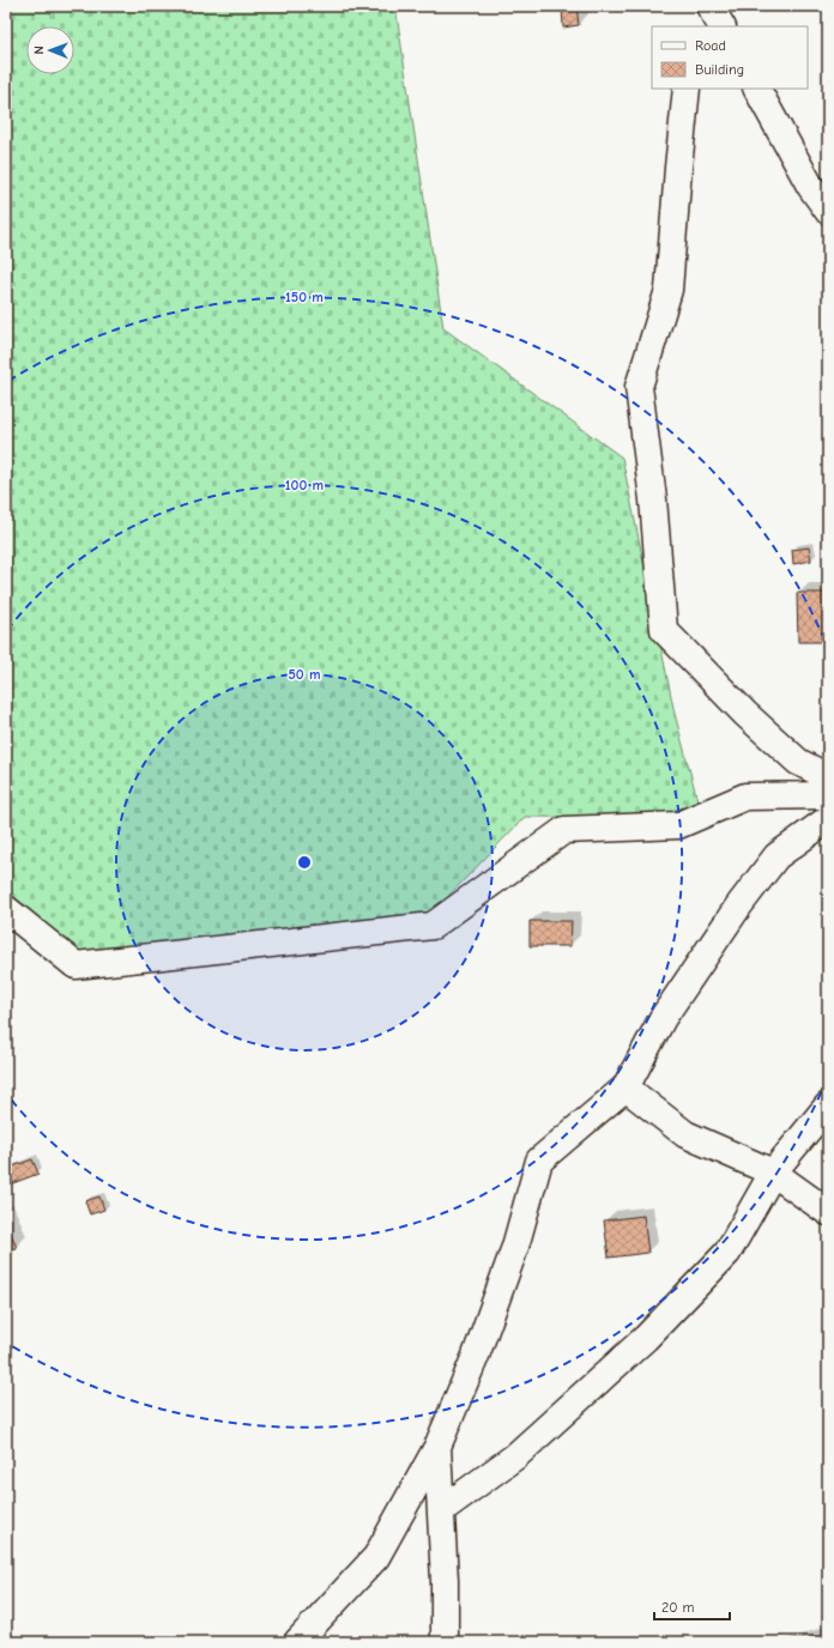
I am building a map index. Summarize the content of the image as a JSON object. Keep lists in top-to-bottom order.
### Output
{
  "legend": ["Road", "Building"],
  "scale_bar": "20 m",
  "north": "left",
  "rings": ["150 m", "100 m", "50 m"]
}
